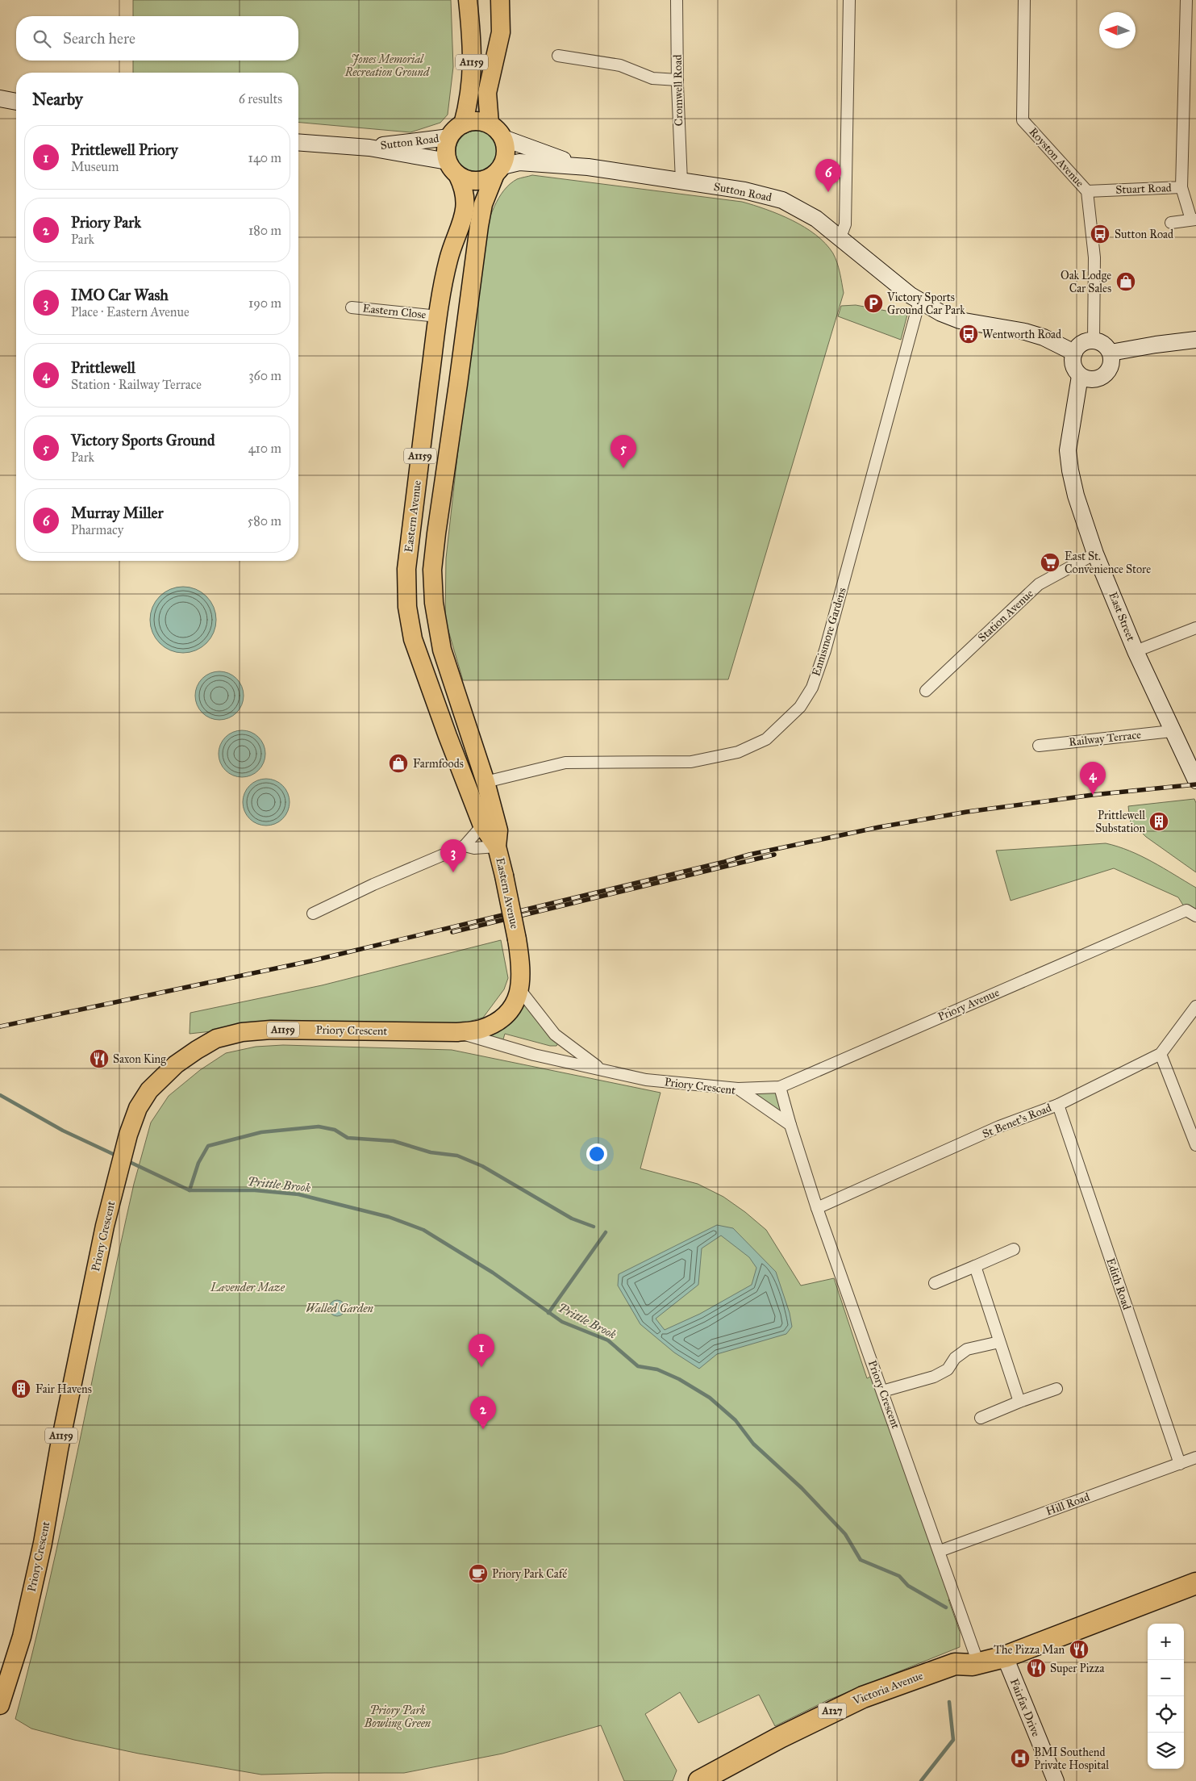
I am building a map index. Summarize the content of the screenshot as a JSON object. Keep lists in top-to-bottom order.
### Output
{
  "streets": {
    "highway": ["Victoria Avenue", "A127"],
    "main road": ["A1159", "Eastern Avenue", "Priory Crescent"],
    "street": [
      "Cromwell Road",
      "Sutton Road",
      "Royston Avenue",
      "Stuart Road",
      "Eastern Close",
      "Station Avenue",
      "East Street",
      "Ennismore Gardens",
      "Railway Terrace",
      "Priory Avenue",
      "St Benet's Road",
      "Edith Road",
      "Hill Road",
      "Fairfax Drive"
    ]
  },
  "crossings": [
    ["A1159", "Sutton Road"],
    ["A1159", "Eastern Avenue"],
    ["Cromwell Road", "Sutton Road"],
    ["Sutton Road", "Royston Avenue"],
    ["Sutton Road", "Eastern Avenue"],
    ["Sutton Road", "East Street"],
    ["Sutton Road", "Ennismore Gardens"],
    ["Royston Avenue", "Stuart Road"],
    ["Royston Avenue", "East Street"],
    ["Eastern Close", "Eastern Avenue"],
    ["Eastern Avenue", "Ennismore Gardens"],
    ["Eastern Avenue", "Priory Crescent"],
    ["Station Avenue", "East Street"],
    ["East Street", "Railway Terrace"],
    ["Priory Avenue", "Priory Crescent"],
    ["Priory Crescent", "St Benet's Road"],
    ["Priory Crescent", "Hill Road"],
    ["Priory Crescent", "Victoria Avenue"],
    ["St Benet's Road", "Edith Road"],
    ["Edith Road", "Hill Road"],
    ["Victoria Avenue", "Fairfax Drive"]
  ],
  "water": ["Prittle Brook"],
  "parks": [
    "Jones Memorial Recreation Ground",
    "Lavender Maze",
    "Walled Garden",
    "Priory Park Bowling Green"
  ],
  "places": {
    "bus stop": ["Sutton Road", "Wentworth Road"],
    "shop": ["Oak Lodge Car Sales", "Farmfoods"],
    "parking": ["Victory Sports Ground Car Park"],
    "supermarket": ["East St. Convenience Store"],
    "building": ["Prittlewell Substation", "Fair Havens"],
    "restaurant": ["Saxon King", "The Pizza Man", "Super Pizza"],
    "cafe": ["Priory Park Café"],
    "hospital": ["BMI Southend Private Hospital"]
  },
  "north": "left",
  "page": {
    "search": "Search here",
    "heading": ["Nearby", "6 results"],
    "list": [
      {
        "mark": "1",
        "name": "Prittlewell Priory",
        "note": "Museum",
        "value": "140 m"
      },
      {
        "mark": "2",
        "name": "Priory Park",
        "note": "Park",
        "value": "180 m"
      },
      {
        "mark": "3",
        "name": "IMO Car Wash",
        "note": "Place · Eastern Avenue",
        "value": "190 m"
      },
      {
        "mark": "4",
        "name": "Prittlewell",
        "note": "Station · Railway Terrace",
        "value": "360 m"
      },
      {
        "mark": "5",
        "name": "Victory Sports Ground",
        "note": "Park",
        "value": "410 m"
      },
      {
        "mark": "6",
        "name": "Murray Miller",
        "note": "Pharmacy",
        "value": "580 m"
      }
    ],
    "pins": [
      "6",
      "5",
      "4",
      "3",
      "1",
      "2"
    ],
    "map_buttons": ["+", "−"]
  }
}
